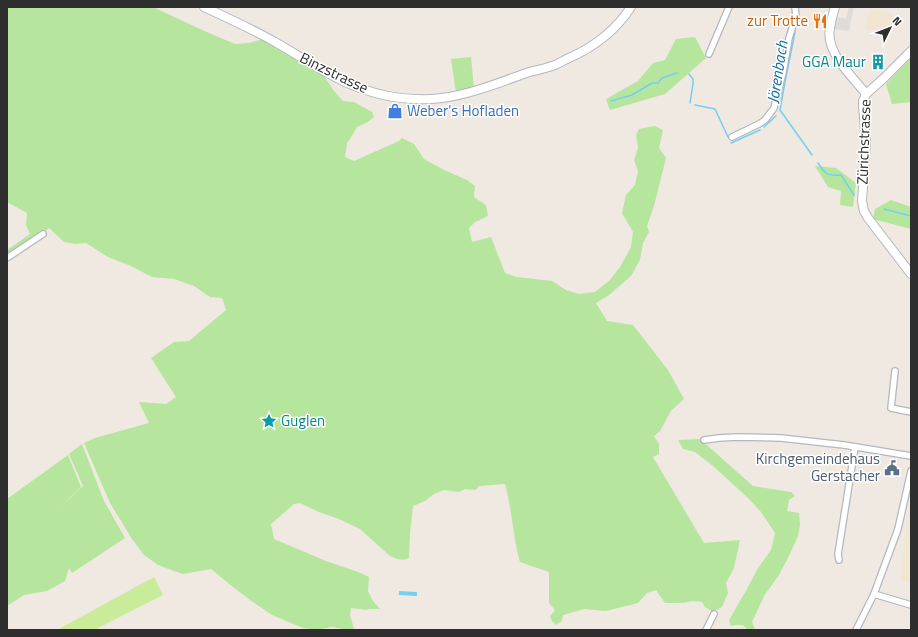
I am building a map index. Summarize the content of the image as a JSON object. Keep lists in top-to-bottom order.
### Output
{
  "streets": {
    "main road": ["Binzstrasse", "Zürichstrasse"]
  },
  "water": ["Jörenbach"],
  "places": {
    "restaurant": ["zur Trotte"],
    "building": ["GGA Maur"],
    "shop": ["Weber's Hofladen"],
    "place": ["Guglen"],
    "public building": ["Kirchgemeindehaus Gerstacher"]
  },
  "north": "top right"
}
